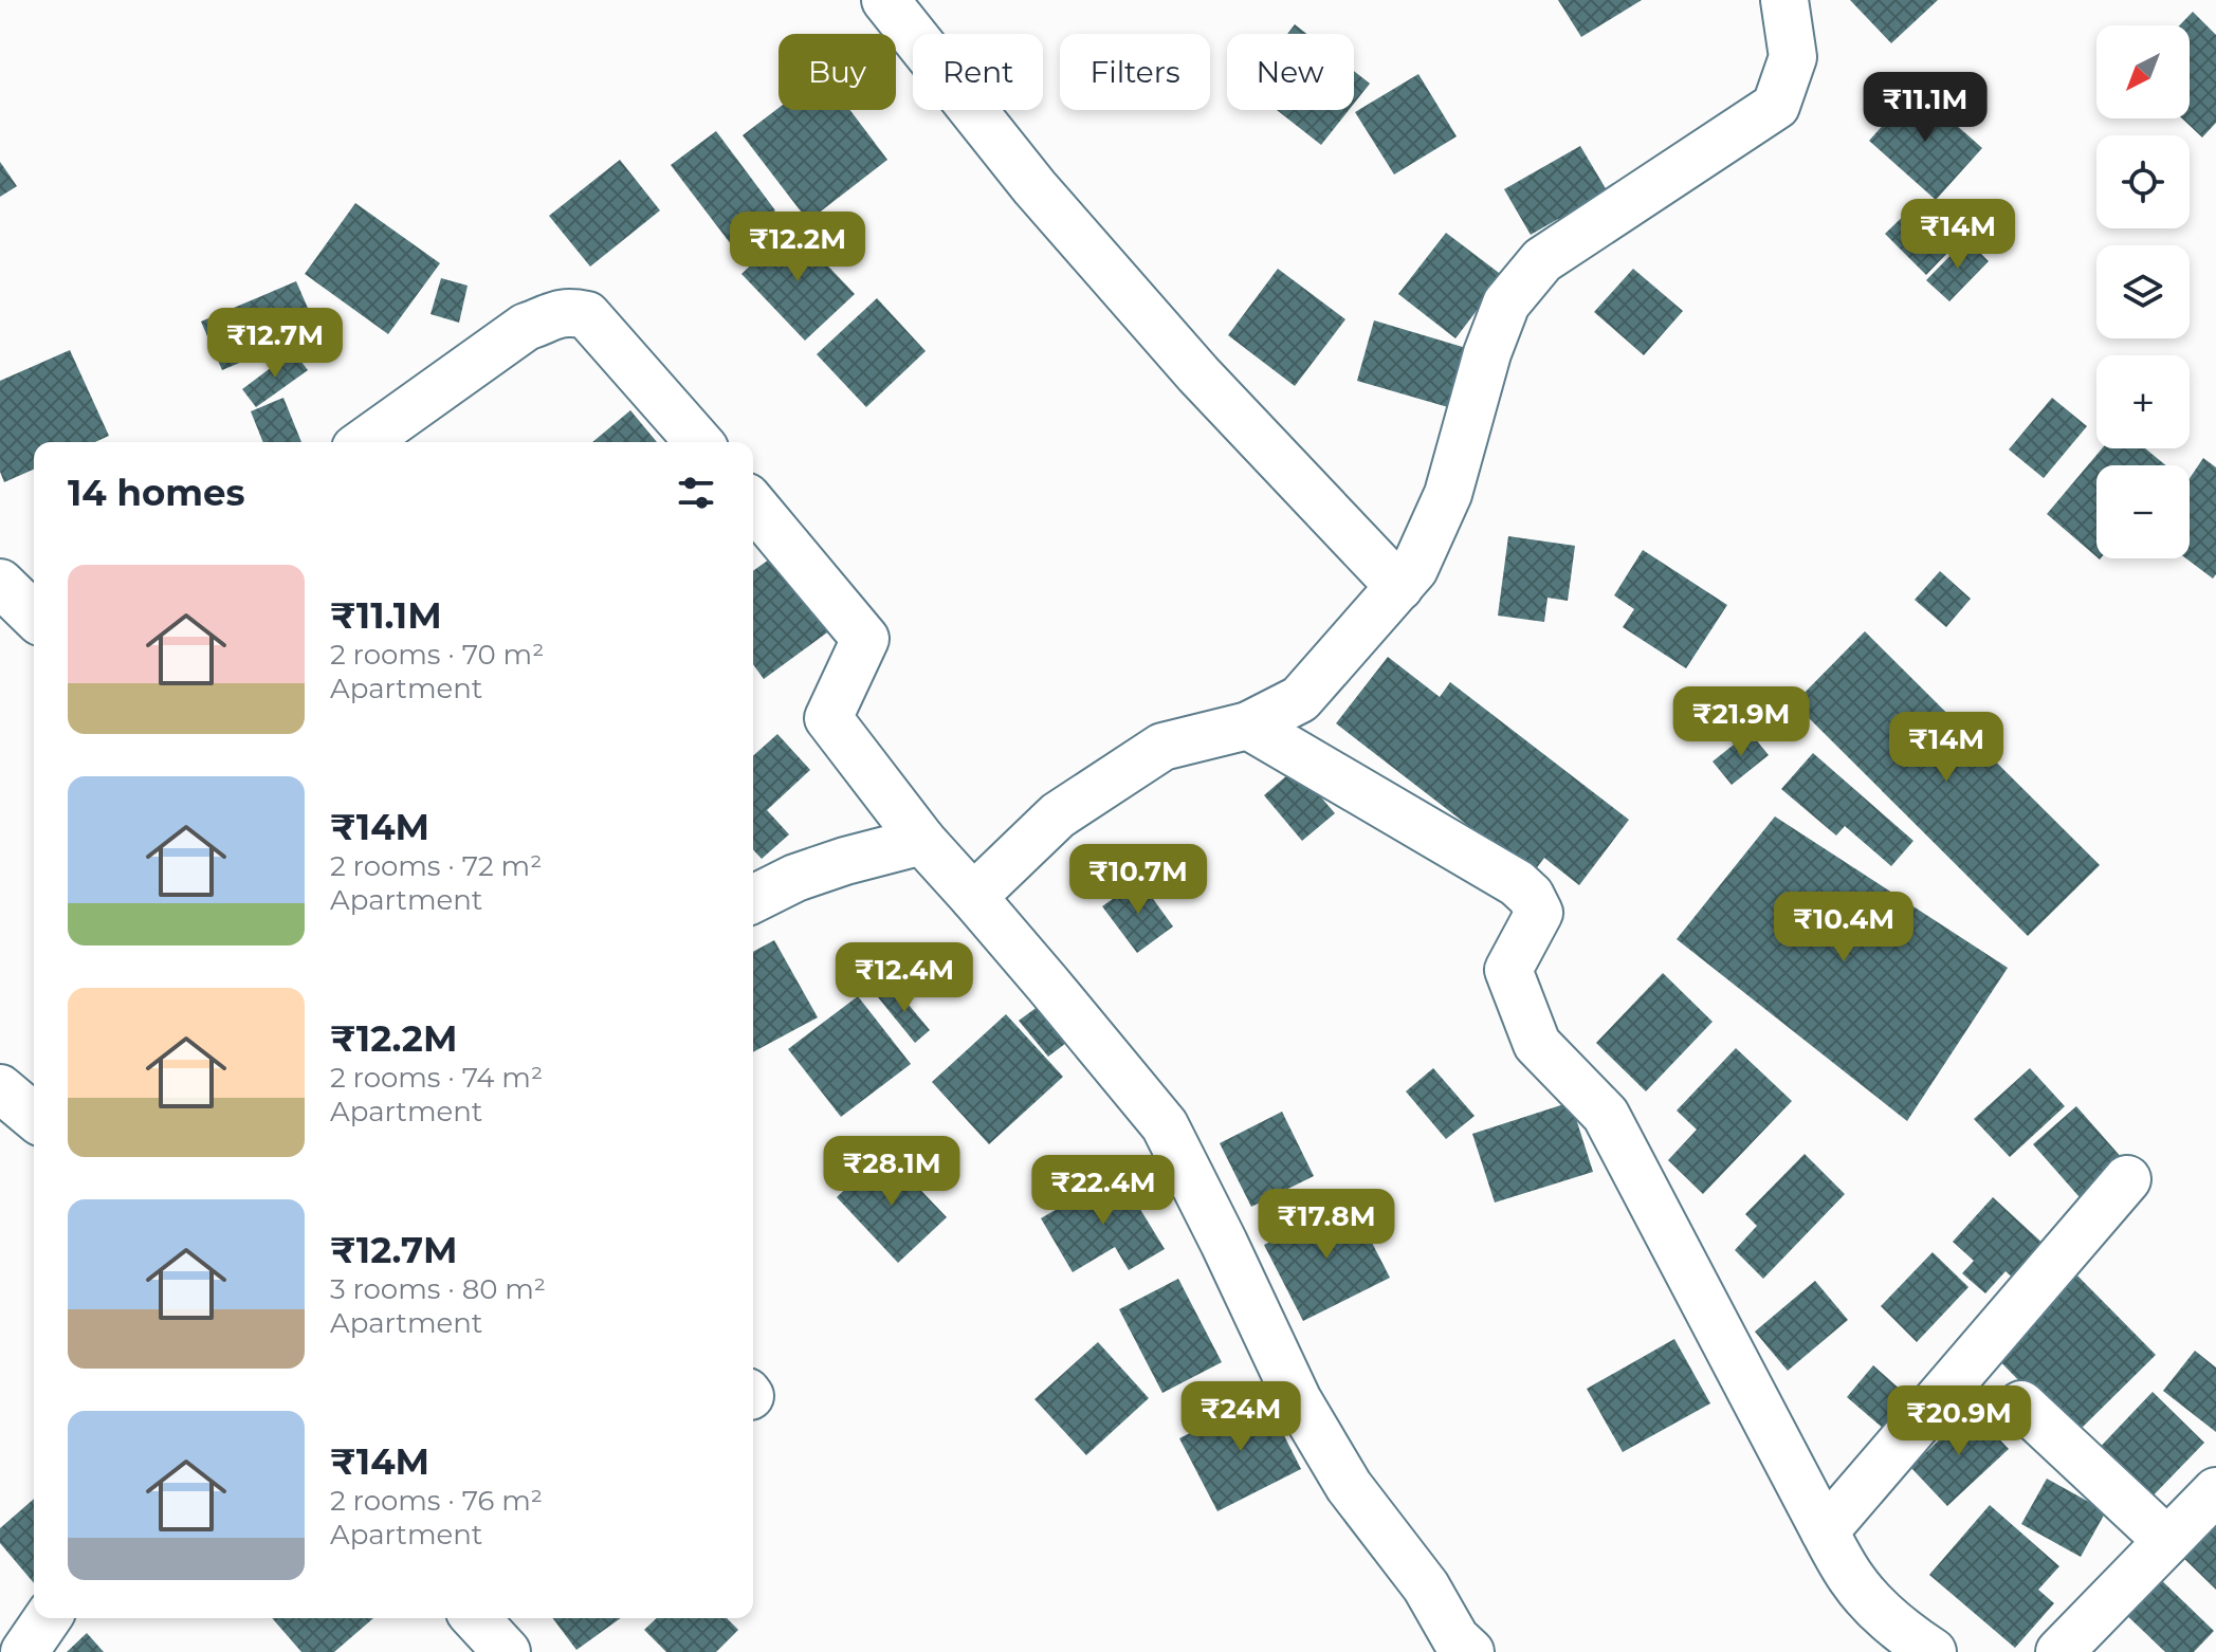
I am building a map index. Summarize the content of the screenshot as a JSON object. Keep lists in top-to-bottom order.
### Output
{
  "north": "bottom left",
  "page": {
    "map_buttons": ["+", "−"],
    "chip": [
      "Buy",
      "Rent",
      "Filters",
      "New"
    ],
    "price": [
      "₹11.1M",
      "₹14M",
      "₹12.2M",
      "₹12.7M",
      "₹21.9M",
      "₹14M",
      "₹10.7M",
      "₹10.4M",
      "₹12.4M",
      "₹28.1M",
      "₹22.4M",
      "₹17.8M",
      "₹24M",
      "₹20.9M"
    ],
    "heading": "14 homes",
    "list": [
      {
        "name": "₹11.1M",
        "note": "2 rooms · 70 m² · Apartment"
      },
      {
        "name": "₹14M",
        "note": "2 rooms · 72 m² · Apartment"
      },
      {
        "name": "₹12.2M",
        "note": "2 rooms · 74 m² · Apartment"
      },
      {
        "name": "₹12.7M",
        "note": "3 rooms · 80 m² · Apartment"
      },
      {
        "name": "₹14M",
        "note": "2 rooms · 76 m² · Apartment"
      }
    ]
  }
}
